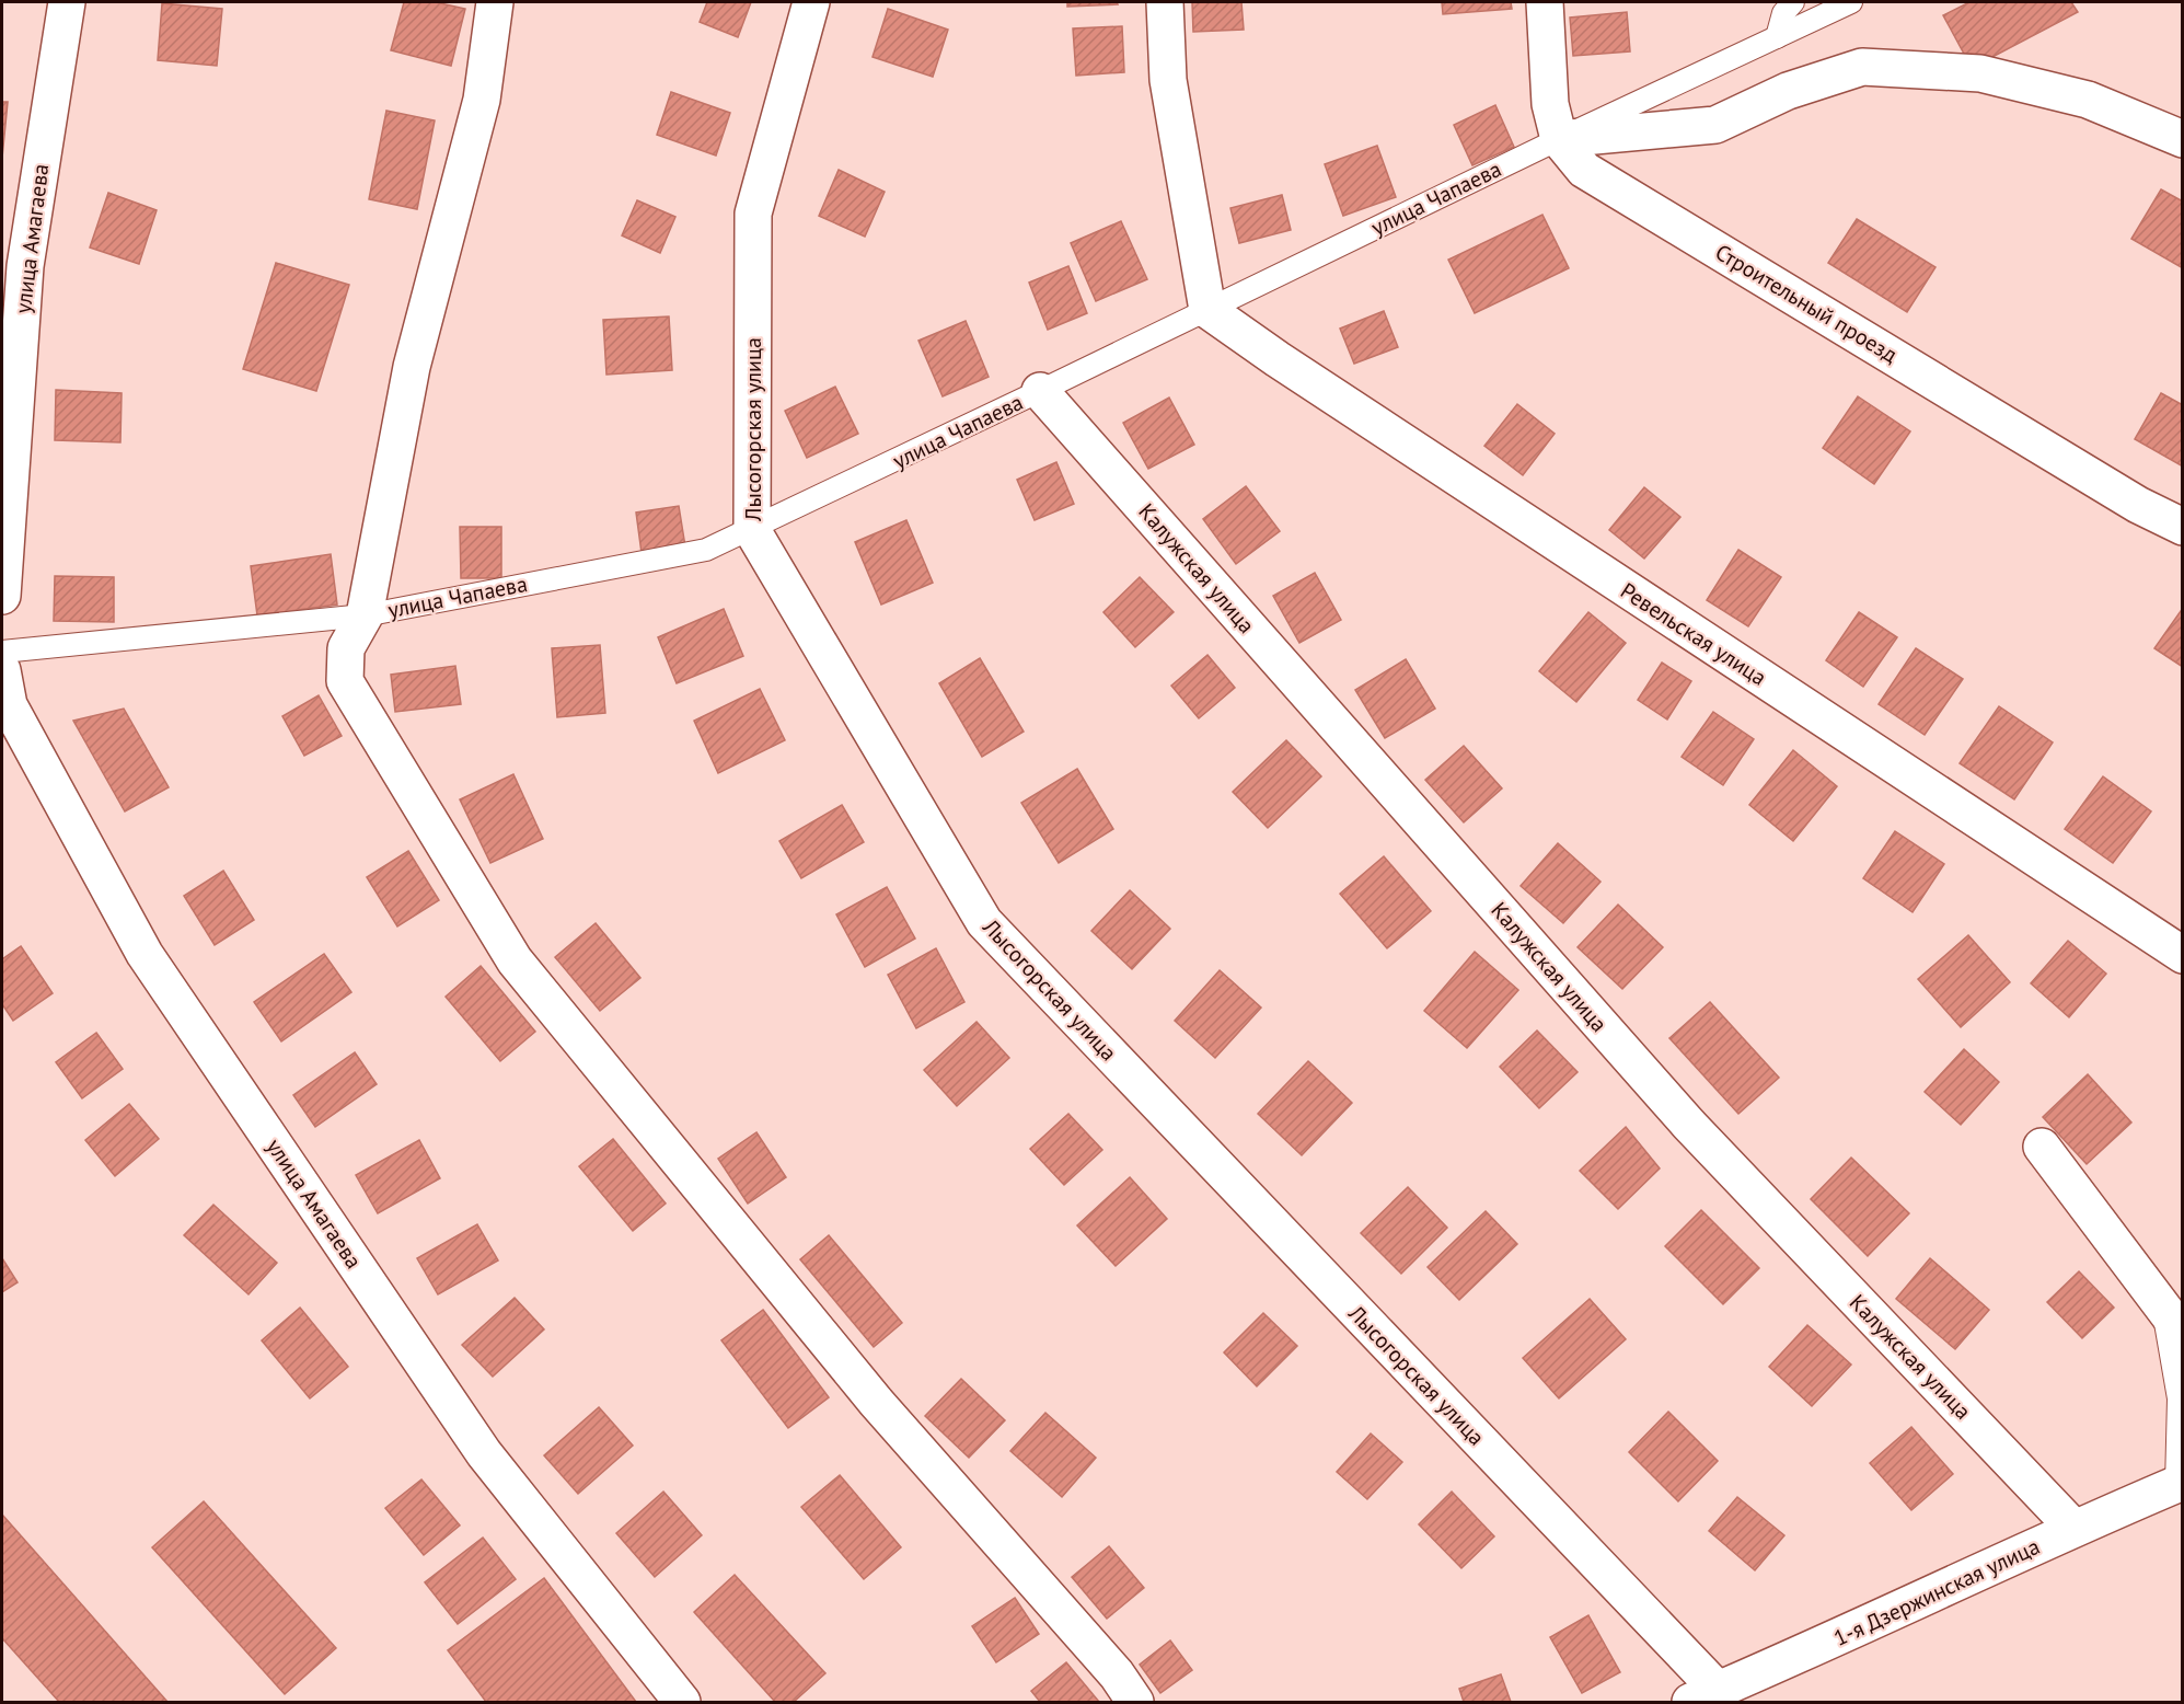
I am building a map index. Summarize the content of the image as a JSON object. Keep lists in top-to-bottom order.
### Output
{
  "streets": {
    "street": [
      "улица Амагаева",
      "Строительный проезд",
      "Лысогорская улица",
      "Калужская улица",
      "Ревельская улица",
      "1-я Дзержинская улица"
    ],
    "lane": ["улица Чапаева"]
  },
  "crossings": [
    ["улица Чапаева", "Строительный проезд"],
    ["улица Чапаева", "Лысогорская улица"],
    ["улица Чапаева", "Калужская улица"],
    ["улица Чапаева", "Ревельская улица"],
    ["Лысогорская улица", "1-я Дзержинская улица"],
    ["Калужская улица", "1-я Дзержинская улица"]
  ]
}
